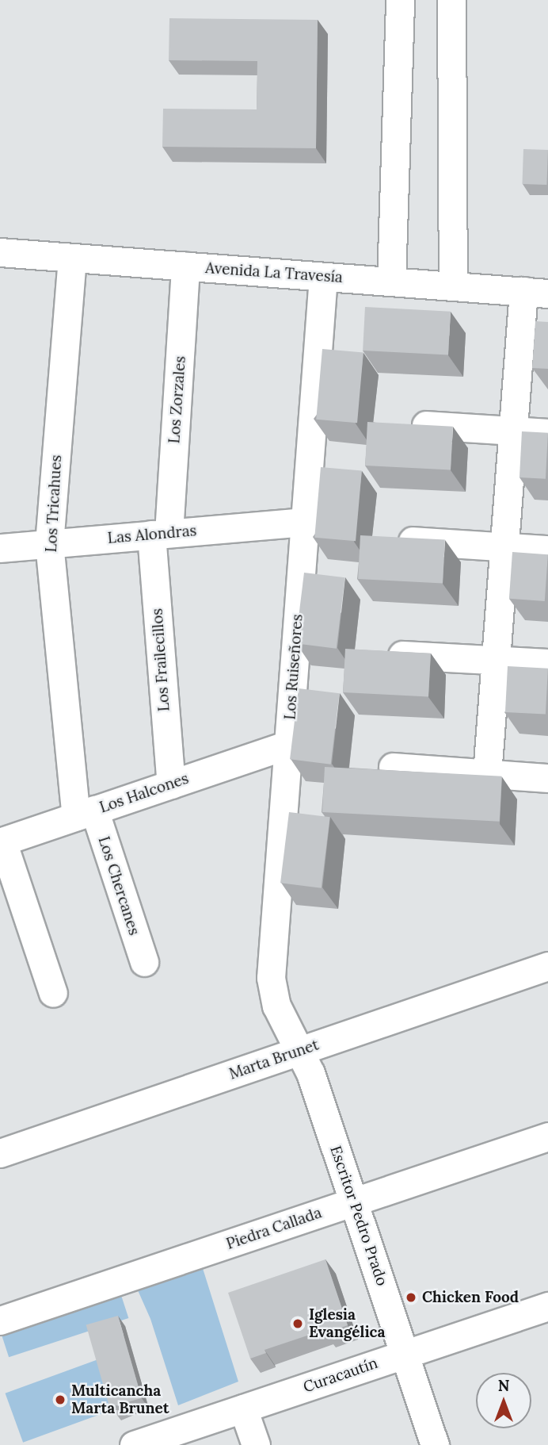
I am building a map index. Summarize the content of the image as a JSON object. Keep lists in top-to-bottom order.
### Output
{
  "streets": {
    "street": [
      "Avenida La Travesía",
      "Los Zorzales",
      "Los Tricahues",
      "Las Alondras",
      "Los Frailecillos",
      "Los Ruiseñores",
      "Los Halcones",
      "Los Chercanes",
      "Marta Brunet",
      "Escritor Pedro Prado",
      "Piedra Callada",
      "Curacautín"
    ]
  },
  "crossings": [
    ["Avenida La Travesía", "Los Zorzales"],
    ["Avenida La Travesía", "Los Tricahues"],
    ["Avenida La Travesía", "Los Ruiseñores"],
    ["Los Zorzales", "Las Alondras"],
    ["Los Zorzales", "Los Frailecillos"],
    ["Los Tricahues", "Las Alondras"],
    ["Los Tricahues", "Los Halcones"],
    ["Los Tricahues", "Los Chercanes"],
    ["Las Alondras", "Los Frailecillos"],
    ["Las Alondras", "Los Ruiseñores"],
    ["Los Frailecillos", "Los Halcones"],
    ["Los Ruiseñores", "Los Halcones"],
    ["Los Ruiseñores", "Marta Brunet"],
    ["Los Ruiseñores", "Escritor Pedro Prado"],
    ["Los Halcones", "Los Chercanes"],
    ["Marta Brunet", "Escritor Pedro Prado"],
    ["Escritor Pedro Prado", "Piedra Callada"],
    ["Escritor Pedro Prado", "Curacautín"]
  ],
  "places": ["Chicken Food", "Iglesia Evangélica", "Multicancha Marta Brunet"],
  "north": "top"
}
